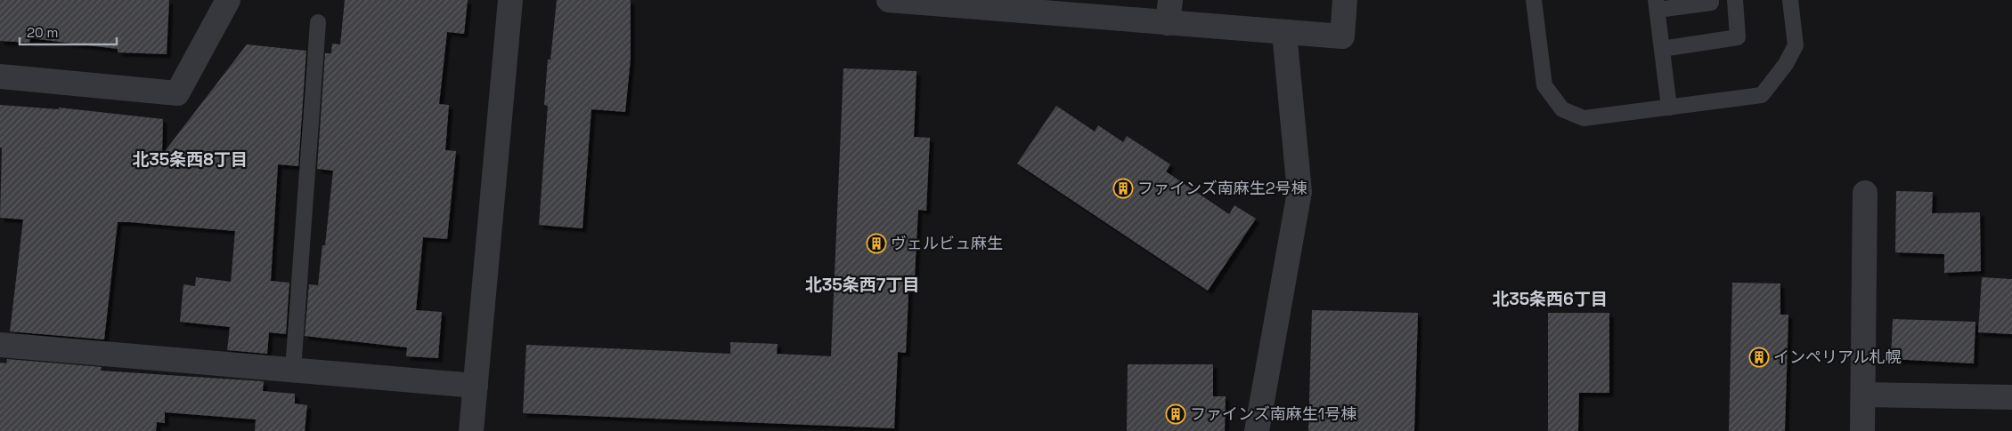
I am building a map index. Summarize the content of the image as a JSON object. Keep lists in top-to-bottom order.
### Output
{
  "districts": ["北35条西8丁目", "北35条西7丁目", "北35条西6丁目"],
  "places": {
    "building": [
      "ファインズ南麻生2号棟",
      "ヴェルビュ麻生",
      "インペリアル札幌",
      "ファインズ南麻生1号棟"
    ]
  },
  "scale_bar": "20 m"
}
